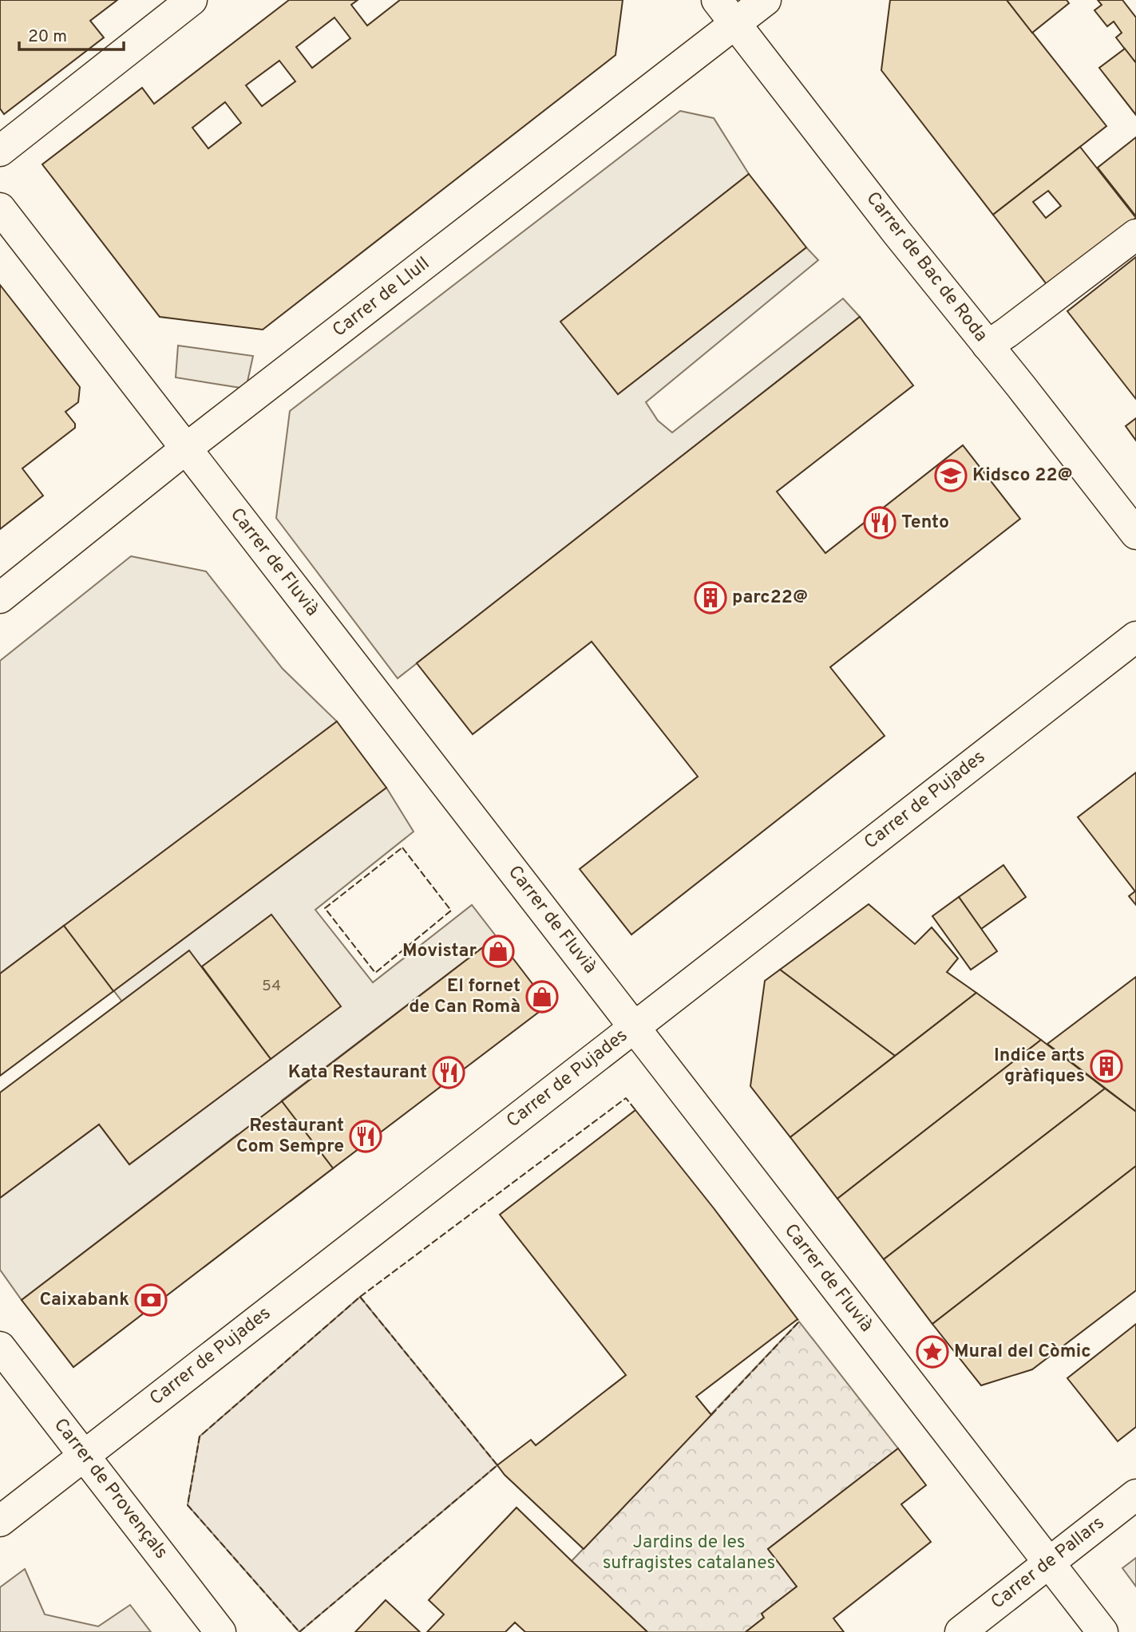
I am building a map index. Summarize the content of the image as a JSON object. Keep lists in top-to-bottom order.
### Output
{
  "streets": {
    "street": [
      "Carrer de Bac de Roda",
      "Carrer de Llull",
      "Carrer de Fluvià",
      "Carrer de Pujades",
      "Carrer de Provençals",
      "Carrer de Pallars"
    ]
  },
  "crossings": [
    ["Carrer de Bac de Roda", "Carrer de Llull"],
    ["Carrer de Llull", "Carrer de Fluvià"],
    ["Carrer de Fluvià", "Carrer de Pujades"],
    ["Carrer de Fluvià", "Carrer de Pallars"],
    ["Carrer de Pujades", "Carrer de Provençals"]
  ],
  "parks": ["Jardins de les sufragistes catalanes"],
  "places": {
    "school or university": ["Kidsco 22@"],
    "restaurant": ["Tento", "Kata Restaurant", "Restaurant Com Sempre"],
    "building": ["parc22@", "Indice arts gràfiques"],
    "shop": ["Movistar", "El fornet de Can Romà"],
    "bank": ["Caixabank"],
    "place": ["Mural del Còmic"]
  },
  "house_numbers": ["54"],
  "scale_bar": "20 m"
}
